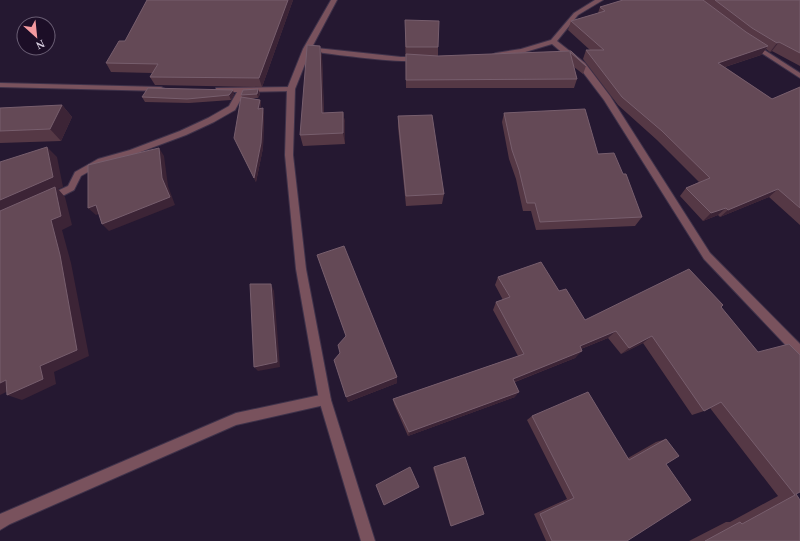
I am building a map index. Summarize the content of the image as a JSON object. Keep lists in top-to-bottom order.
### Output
{
  "north": "bottom right"
}
